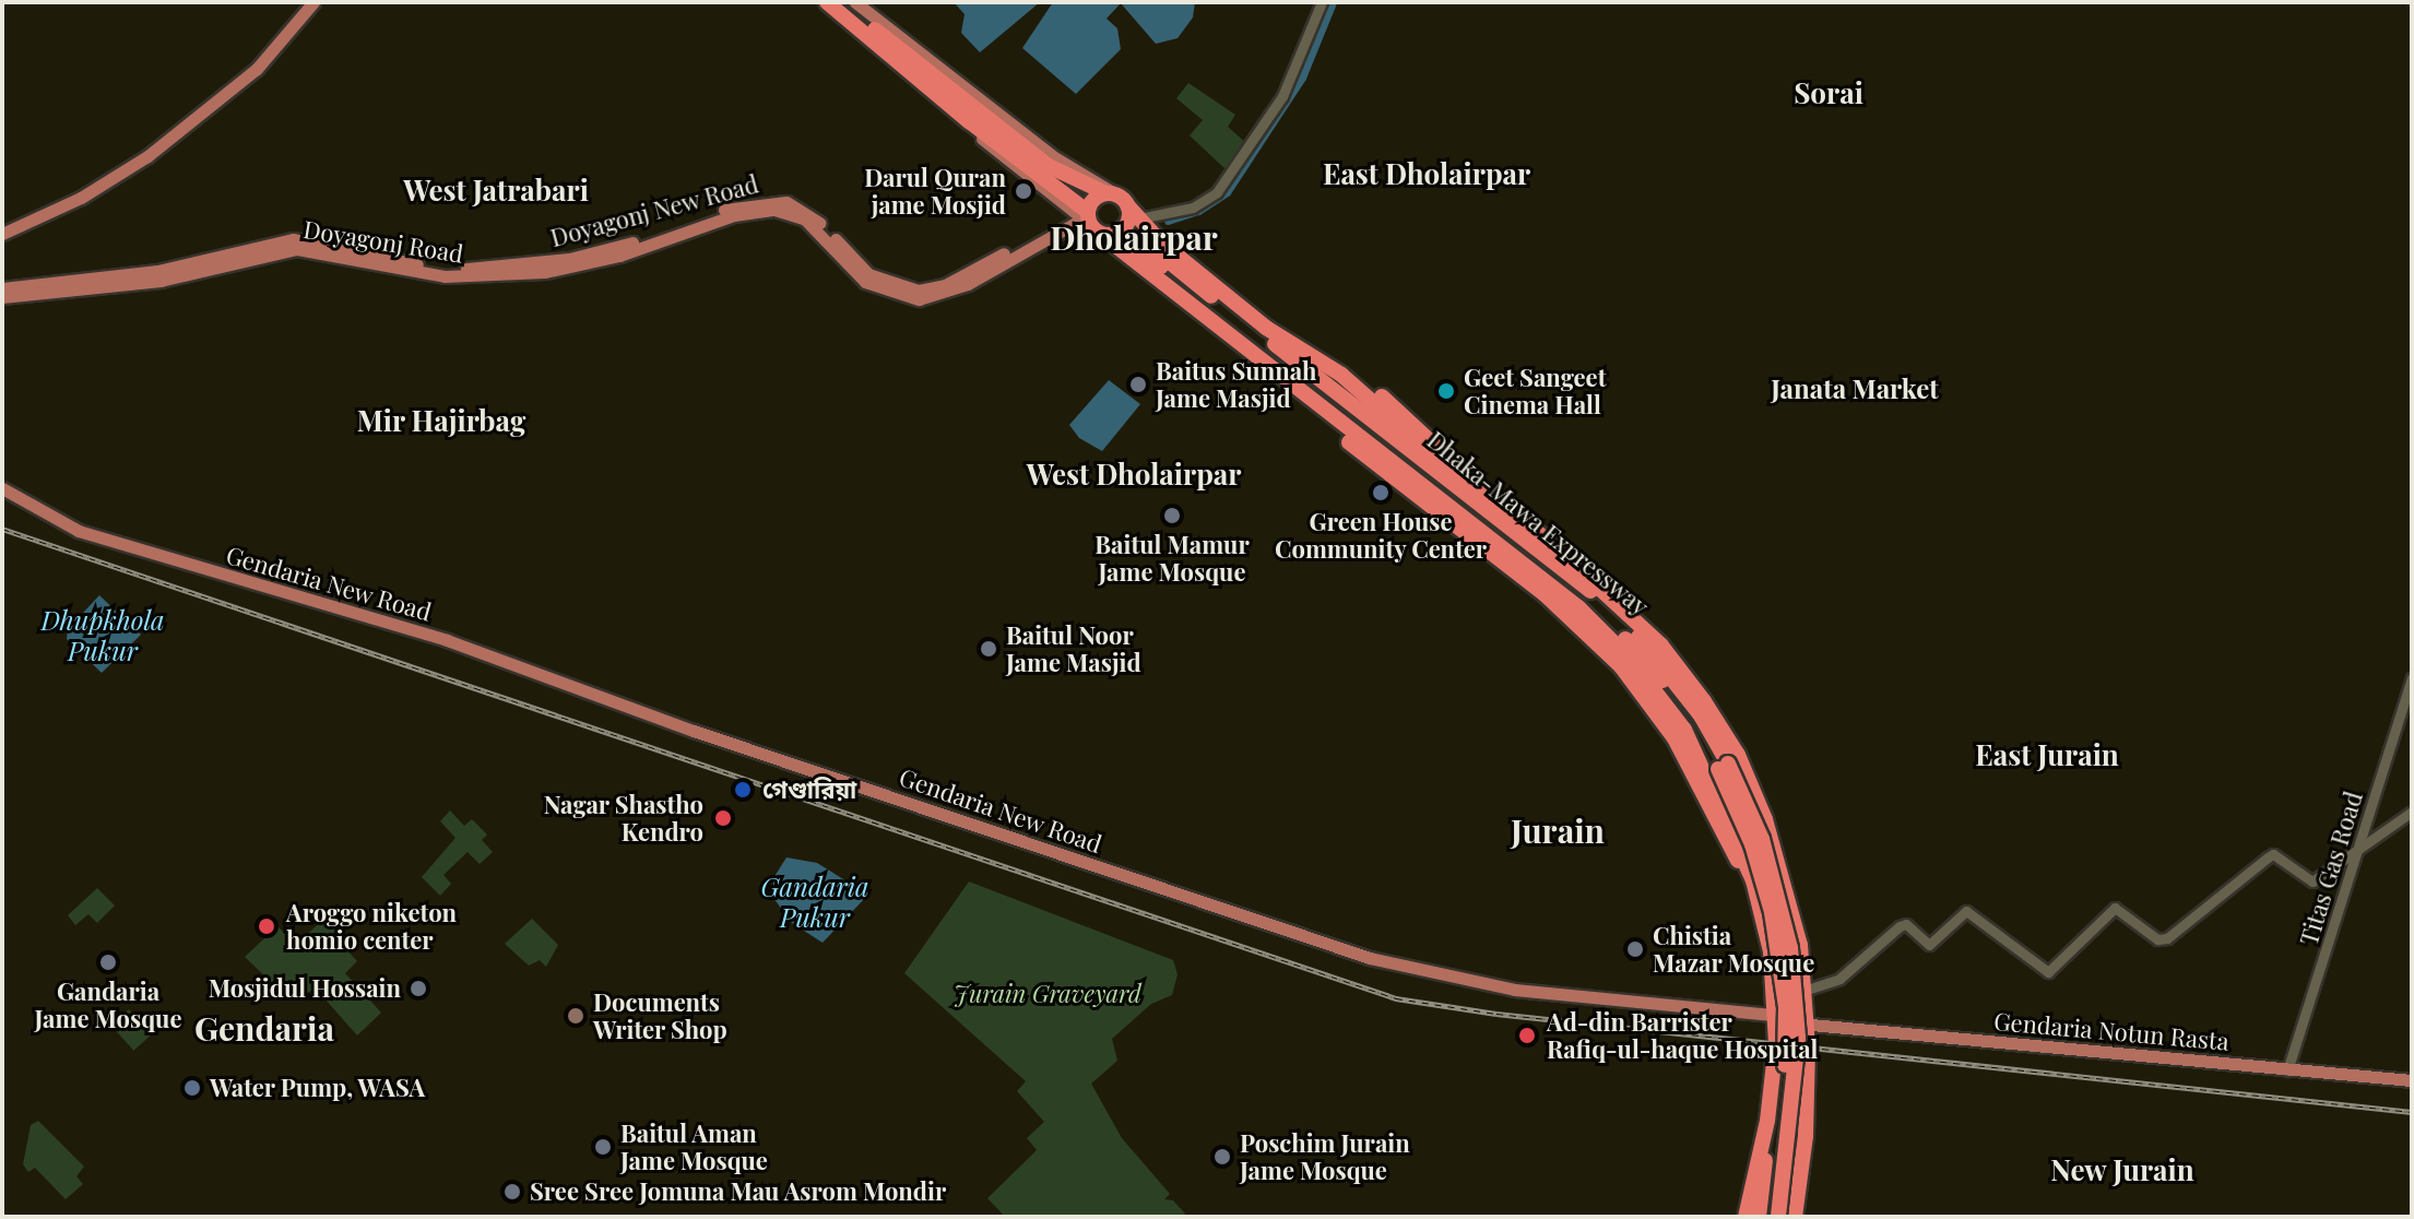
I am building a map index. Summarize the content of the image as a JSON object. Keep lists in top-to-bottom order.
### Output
{
  "streets": {
    "highway": ["Dhaka-Mawa Expressway"],
    "main road": ["Doyagonj New Road", "Gendaria New Road", "Gendaria Notun Rasta"],
    "street": ["Titas Gas Road"]
  },
  "crossings": [
    ["Doyagonj New Road", "Dhaka-Mawa Expressway"],
    ["Gendaria New Road", "Gendaria Notun Rasta"],
    ["Titas Gas Road", "Gendaria Notun Rasta"]
  ],
  "districts": [
    "Sorai",
    "East Dholairpar",
    "West Jatrabari",
    "Dholairpar",
    "Janata Market",
    "Mir Hajirbag",
    "West Dholairpar",
    "East Jurain",
    "Jurain",
    "Gendaria",
    "New Jurain"
  ],
  "water": ["Dhupkhola Pukur", "Gandaria Pukur"],
  "parks": ["Jurain Graveyard"],
  "places": [
    "Darul Quran jame Mosjid",
    "Baitus Sunnah Jame Masjid",
    "Geet Sangeet Cinema Hall",
    "Green House Community Center",
    "Baitul Mamur Jame Mosque",
    "Baitul Noor Jame Masjid",
    "গেণ্ডারিয়া",
    "Nagar Shastho Kendro",
    "Aroggo niketon homio center",
    "Chistia Mazar Mosque",
    "Gandaria Jame Mosque",
    "Mosjidul Hossain",
    "Documents Writer Shop",
    "Ad-din Barrister Rafiq-ul-haque Hospital",
    "Water Pump, WASA",
    "Baitul Aman Jame Mosque",
    "Poschim Jurain Jame Mosque",
    "Sree Sree Jomuna Mau Asrom Mondir"
  ]
}
